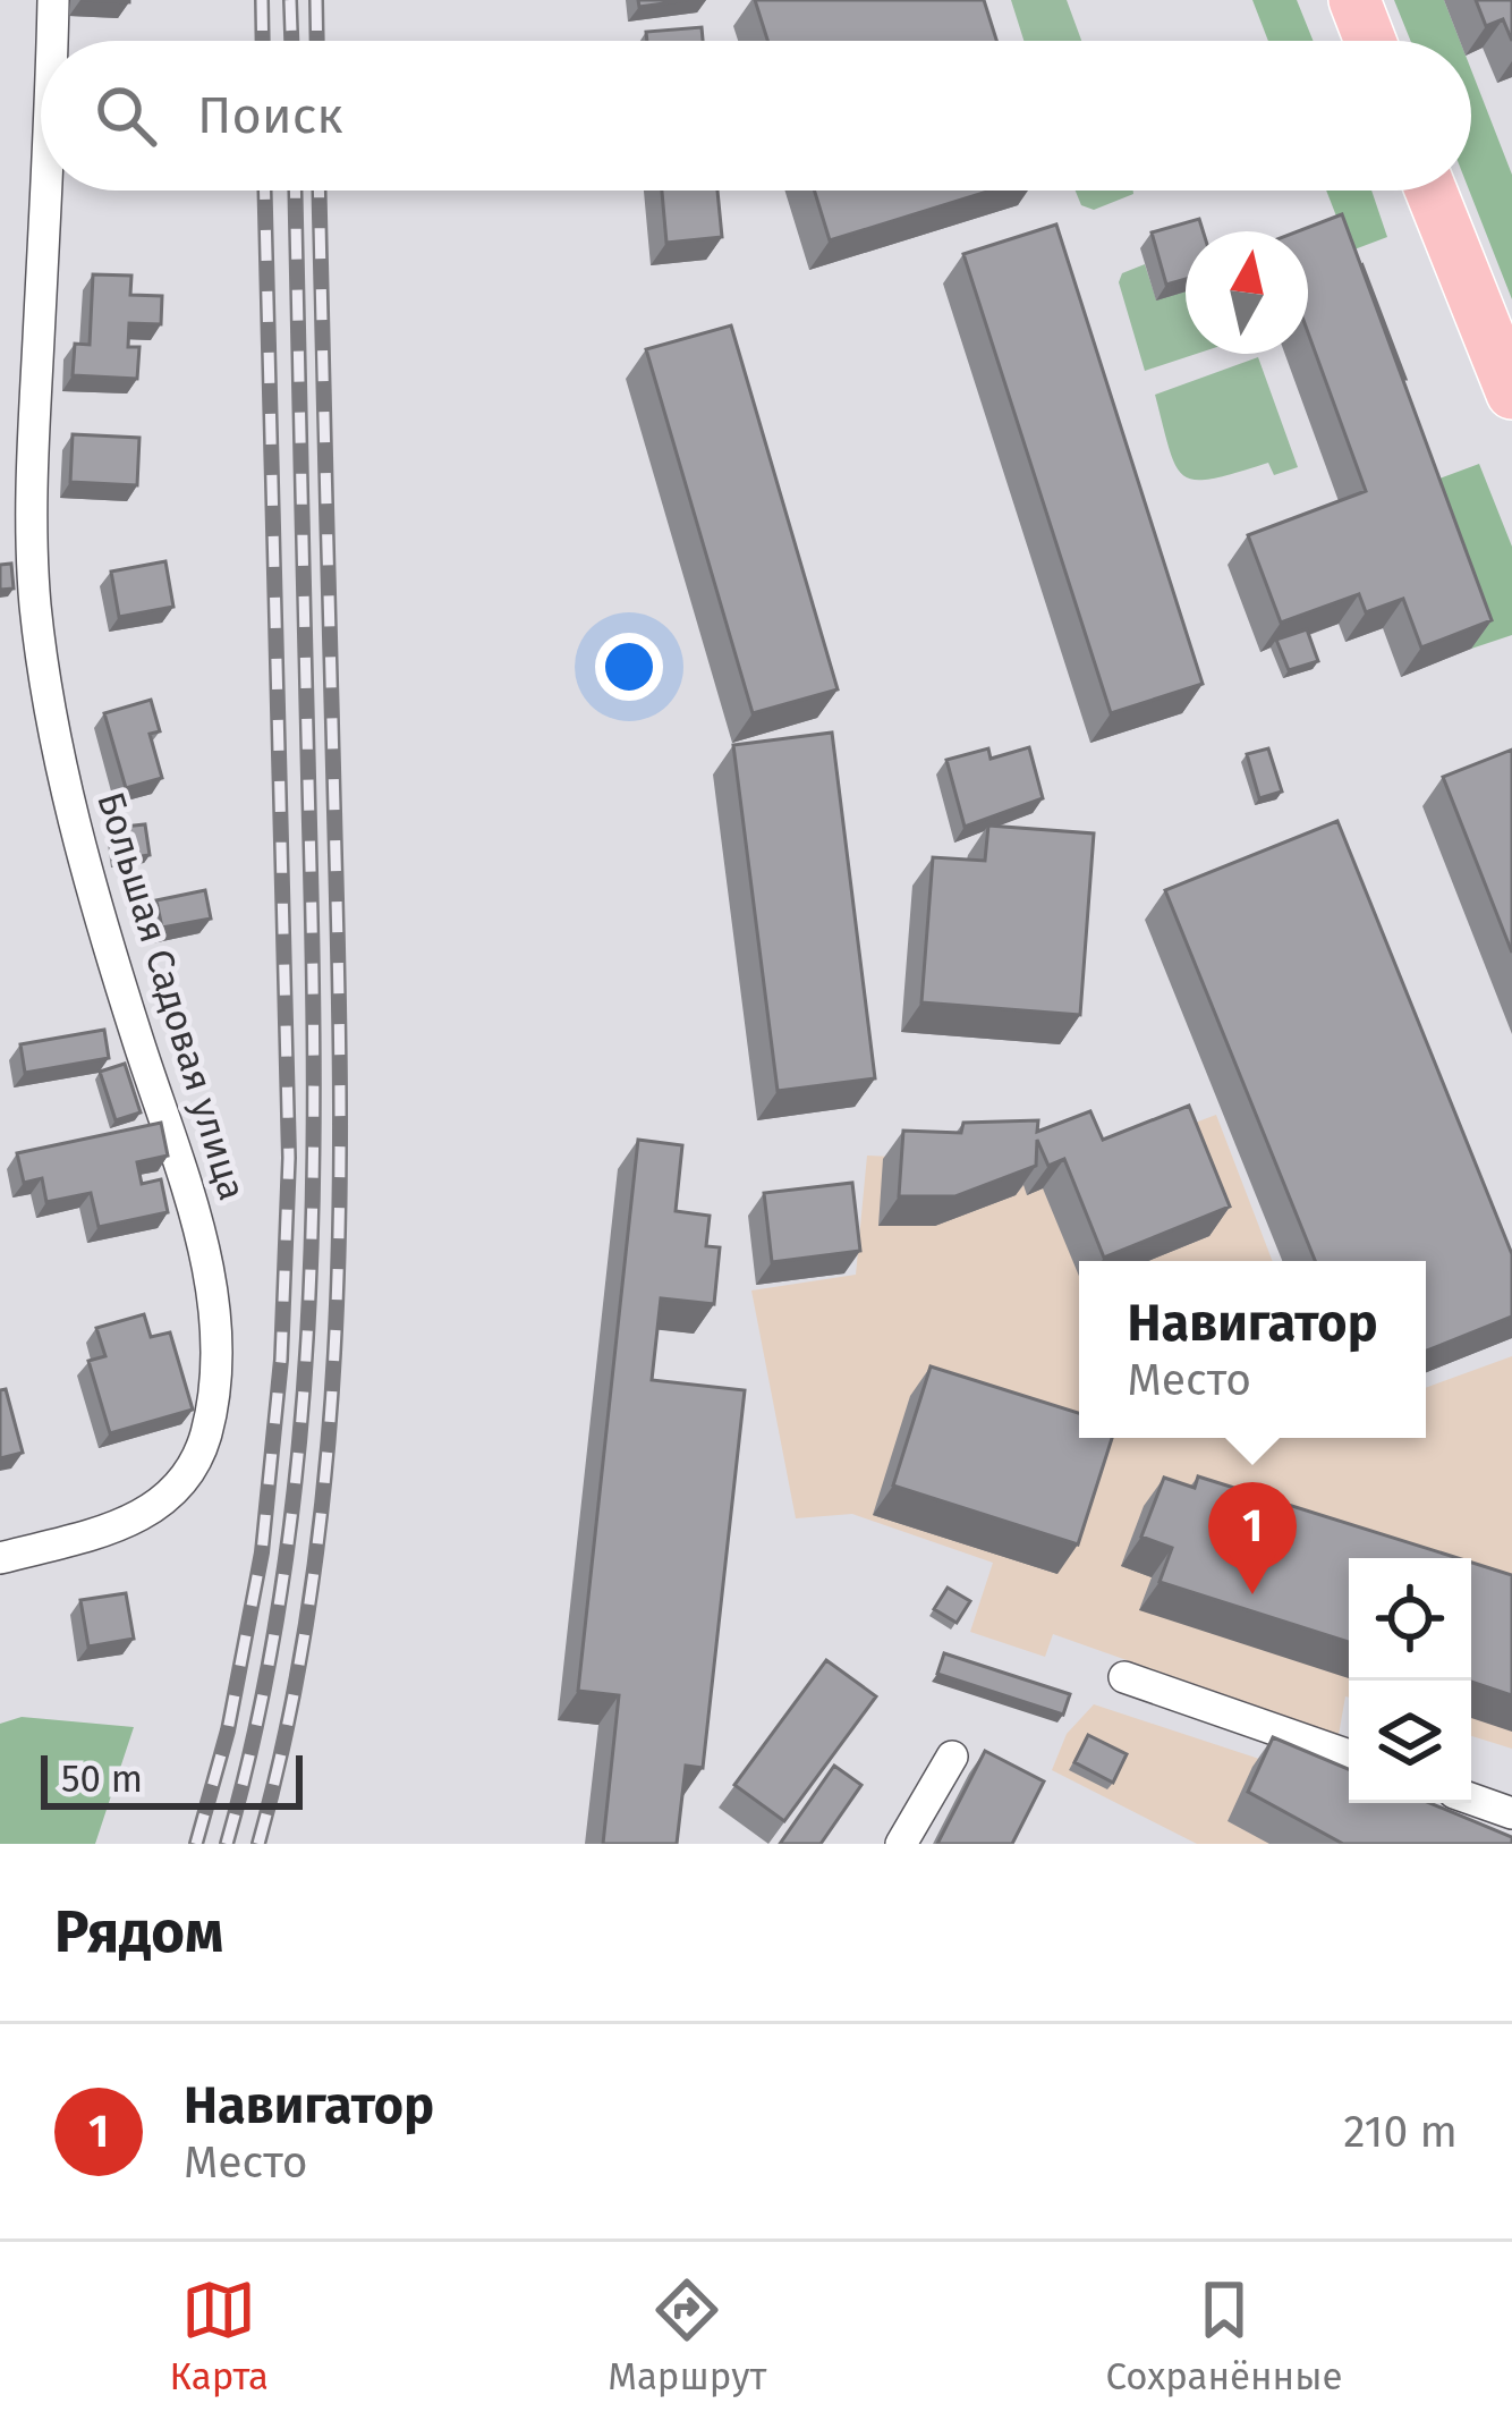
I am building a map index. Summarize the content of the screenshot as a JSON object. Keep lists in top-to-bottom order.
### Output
{
  "streets": {
    "street": ["Большая Садовая улица"]
  },
  "scale_bar": "50 m",
  "north": "top",
  "page": {
    "search": "Поиск",
    "popup": ["Навигатор", "Место"],
    "pins": "1",
    "scale": "50 m",
    "heading": "Рядом",
    "list": [
      {
        "mark": "1",
        "name": "Навигатор",
        "note": "Место",
        "value": "210 m"
      }
    ],
    "nav": ["Карта", "Маршрут", "Сохранённые"]
  }
}
